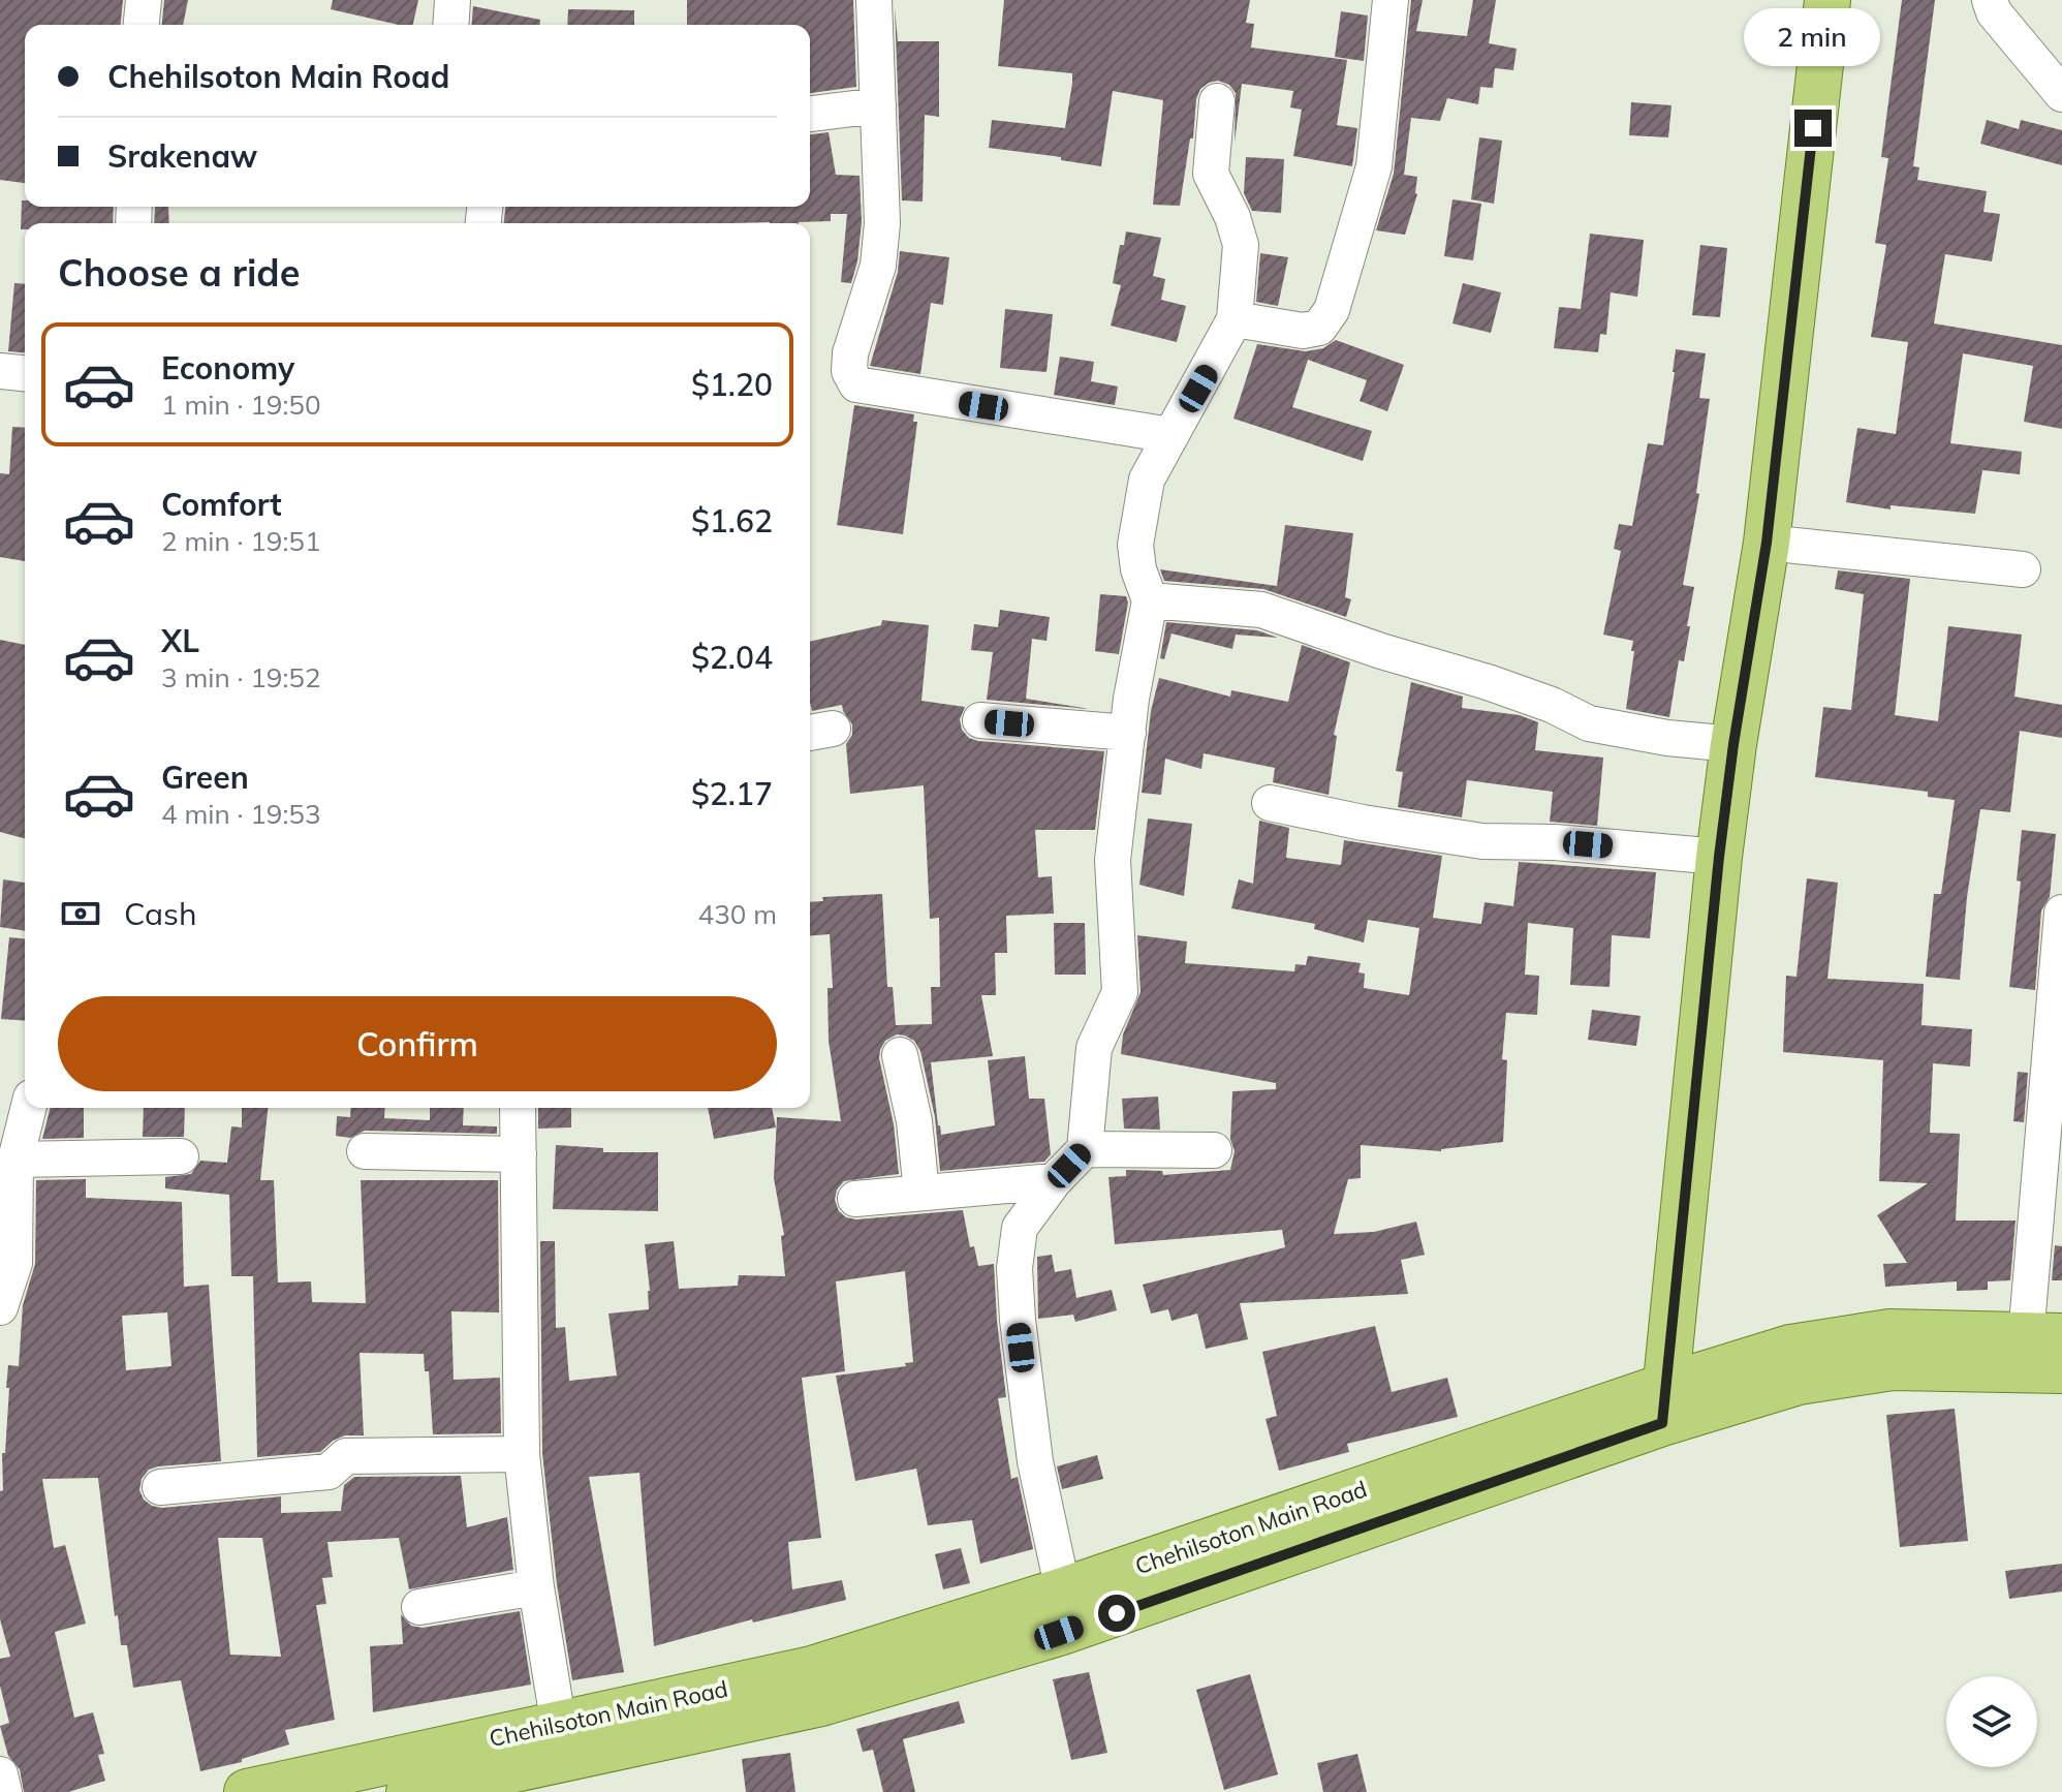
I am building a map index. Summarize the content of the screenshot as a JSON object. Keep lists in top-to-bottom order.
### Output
{
  "streets": {
    "main road": ["Chehilsoton Main Road"]
  },
  "page": {
    "bubble": "2 min",
    "banner": ["Chehilsoton Main Road", "Srakenaw"],
    "heading": "Choose a ride",
    "list": [
      {
        "name": "Economy",
        "note": "1 min · 19:50",
        "value": "$1.20"
      },
      {
        "name": "Comfort",
        "note": "2 min · 19:51",
        "value": "$1.62"
      },
      {
        "name": "XL",
        "note": "3 min · 19:52",
        "value": "$2.04"
      },
      {
        "name": "Green",
        "note": "4 min · 19:53",
        "value": "$2.17"
      }
    ],
    "pay": ["Cash", "430 m"],
    "buttons": "Confirm"
  }
}
